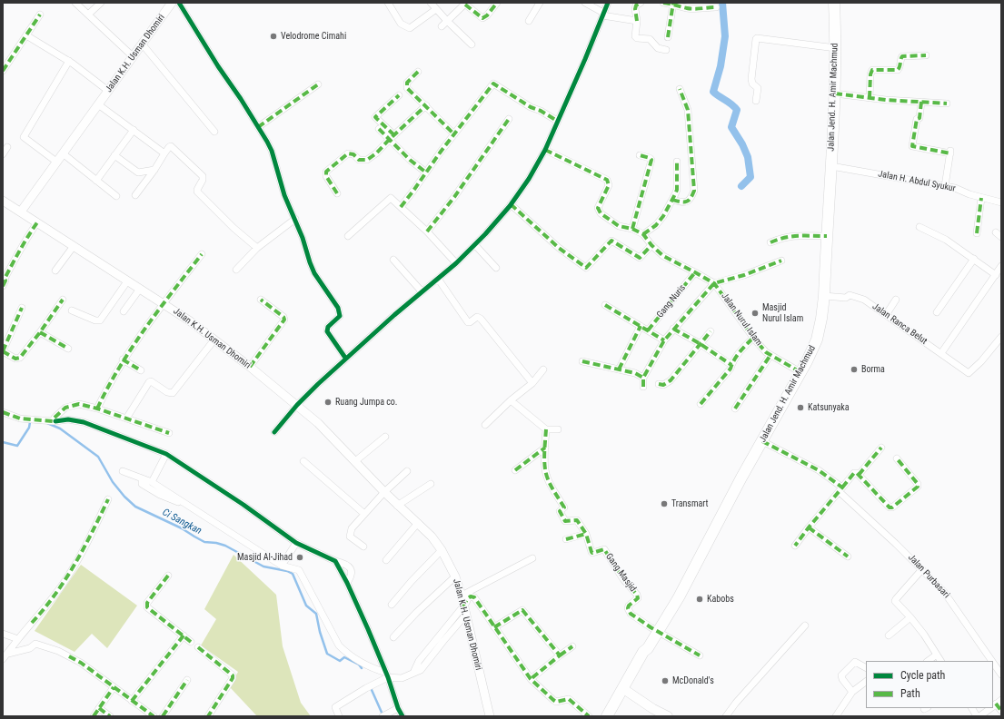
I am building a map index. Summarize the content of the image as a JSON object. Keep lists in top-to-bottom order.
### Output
{
  "streets": {
    "highway": ["Jalan Jend. H. Amir Machmud"],
    "main road": ["Jalan K.H. Usman Dhomiri"],
    "street": [
      "Jalan H. Abdul Syukur",
      "Gang Nuris",
      "Jalan Nurul Islam",
      "Jalan Ranca Belut",
      "Gang Masjid",
      "Jalan Purbasari"
    ]
  },
  "crossings": [
    ["Jalan Jend. H. Amir Machmud", "Jalan H. Abdul Syukur"],
    ["Jalan Jend. H. Amir Machmud", "Jalan Nurul Islam"],
    ["Jalan Jend. H. Amir Machmud", "Jalan Ranca Belut"],
    ["Jalan Jend. H. Amir Machmud", "Gang Masjid"],
    ["Jalan Jend. H. Amir Machmud", "Jalan Purbasari"]
  ],
  "water": ["Ci Sangkan"],
  "places": [
    "Velodrome Cimahi",
    "Masjid Nurul Islam",
    "Borma",
    "Ruang Jumpa co.",
    "Katsunyaka",
    "Transmart",
    "Masjid Al-Jihad",
    "Kabobs",
    "McDonald's"
  ],
  "legend": ["Cycle path", "Path"]
}
